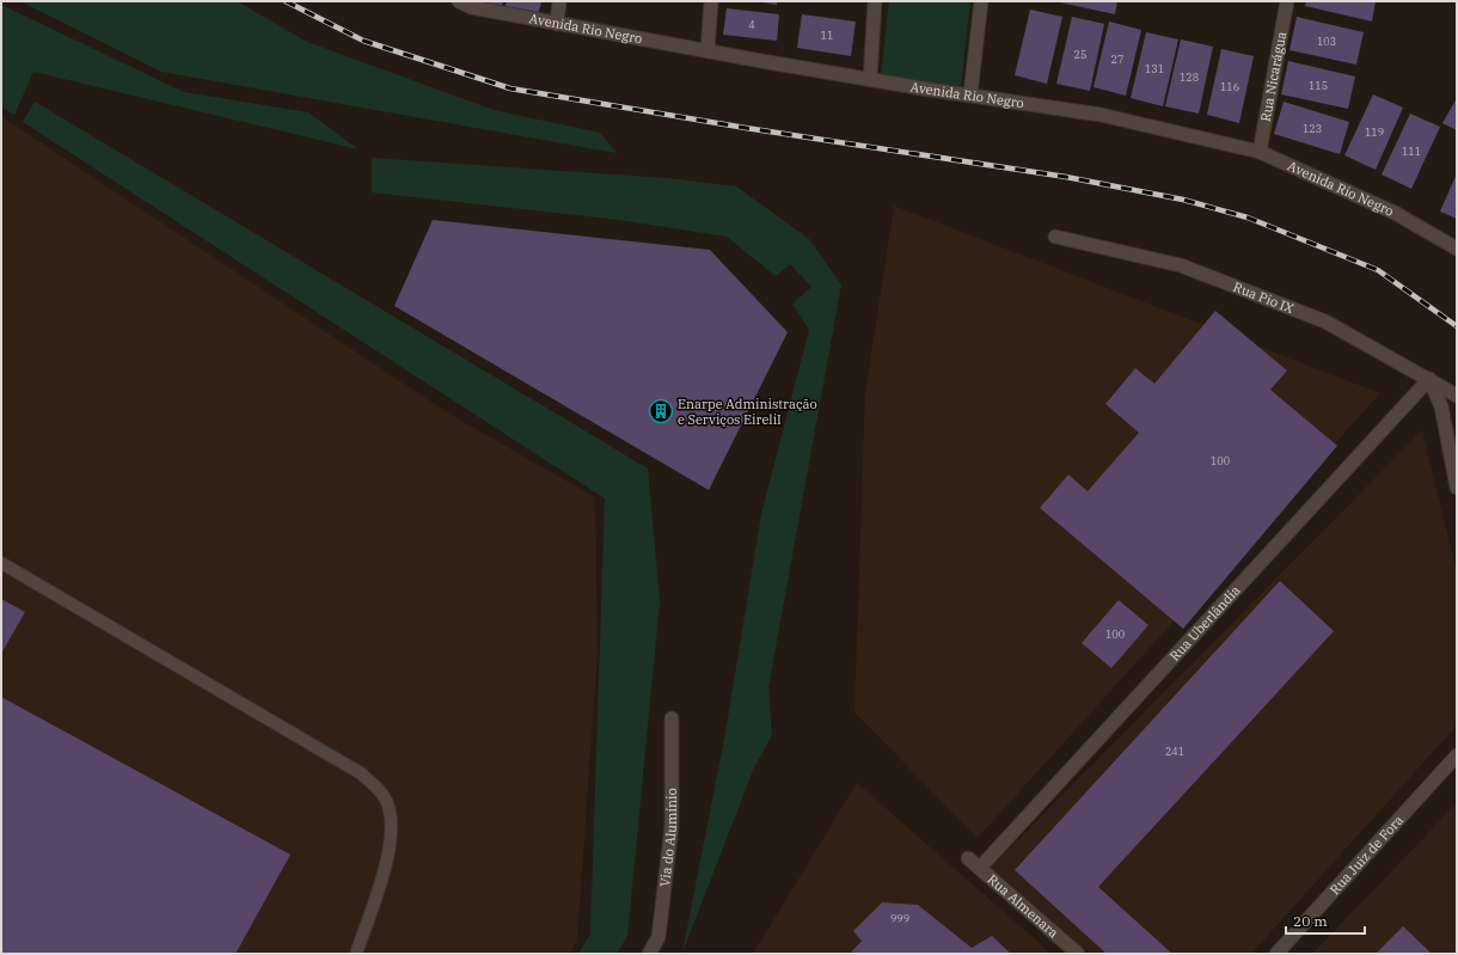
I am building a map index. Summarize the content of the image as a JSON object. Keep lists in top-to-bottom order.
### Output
{
  "streets": {
    "street": [
      "Avenida Rio Negro",
      "Rua Nicarágua",
      "Rua Pio IX",
      "Rua Uberlândia",
      "Via do Alumínio",
      "Rua Juiz de Fora",
      "Rua Almenara"
    ]
  },
  "crossings": [
    ["Avenida Rio Negro", "Rua Nicarágua"],
    ["Rua Pio IX", "Rua Uberlândia"],
    ["Rua Uberlândia", "Rua Almenara"]
  ],
  "places": {
    "building": ["Enarpe Administração e Serviços EireliI"]
  },
  "house_numbers": [
    "4",
    "11",
    "103",
    "25",
    "27",
    "131",
    "128",
    "115",
    "116",
    "123",
    "119",
    "111",
    "100",
    "100",
    "241",
    "999"
  ],
  "scale_bar": "20 m"
}
